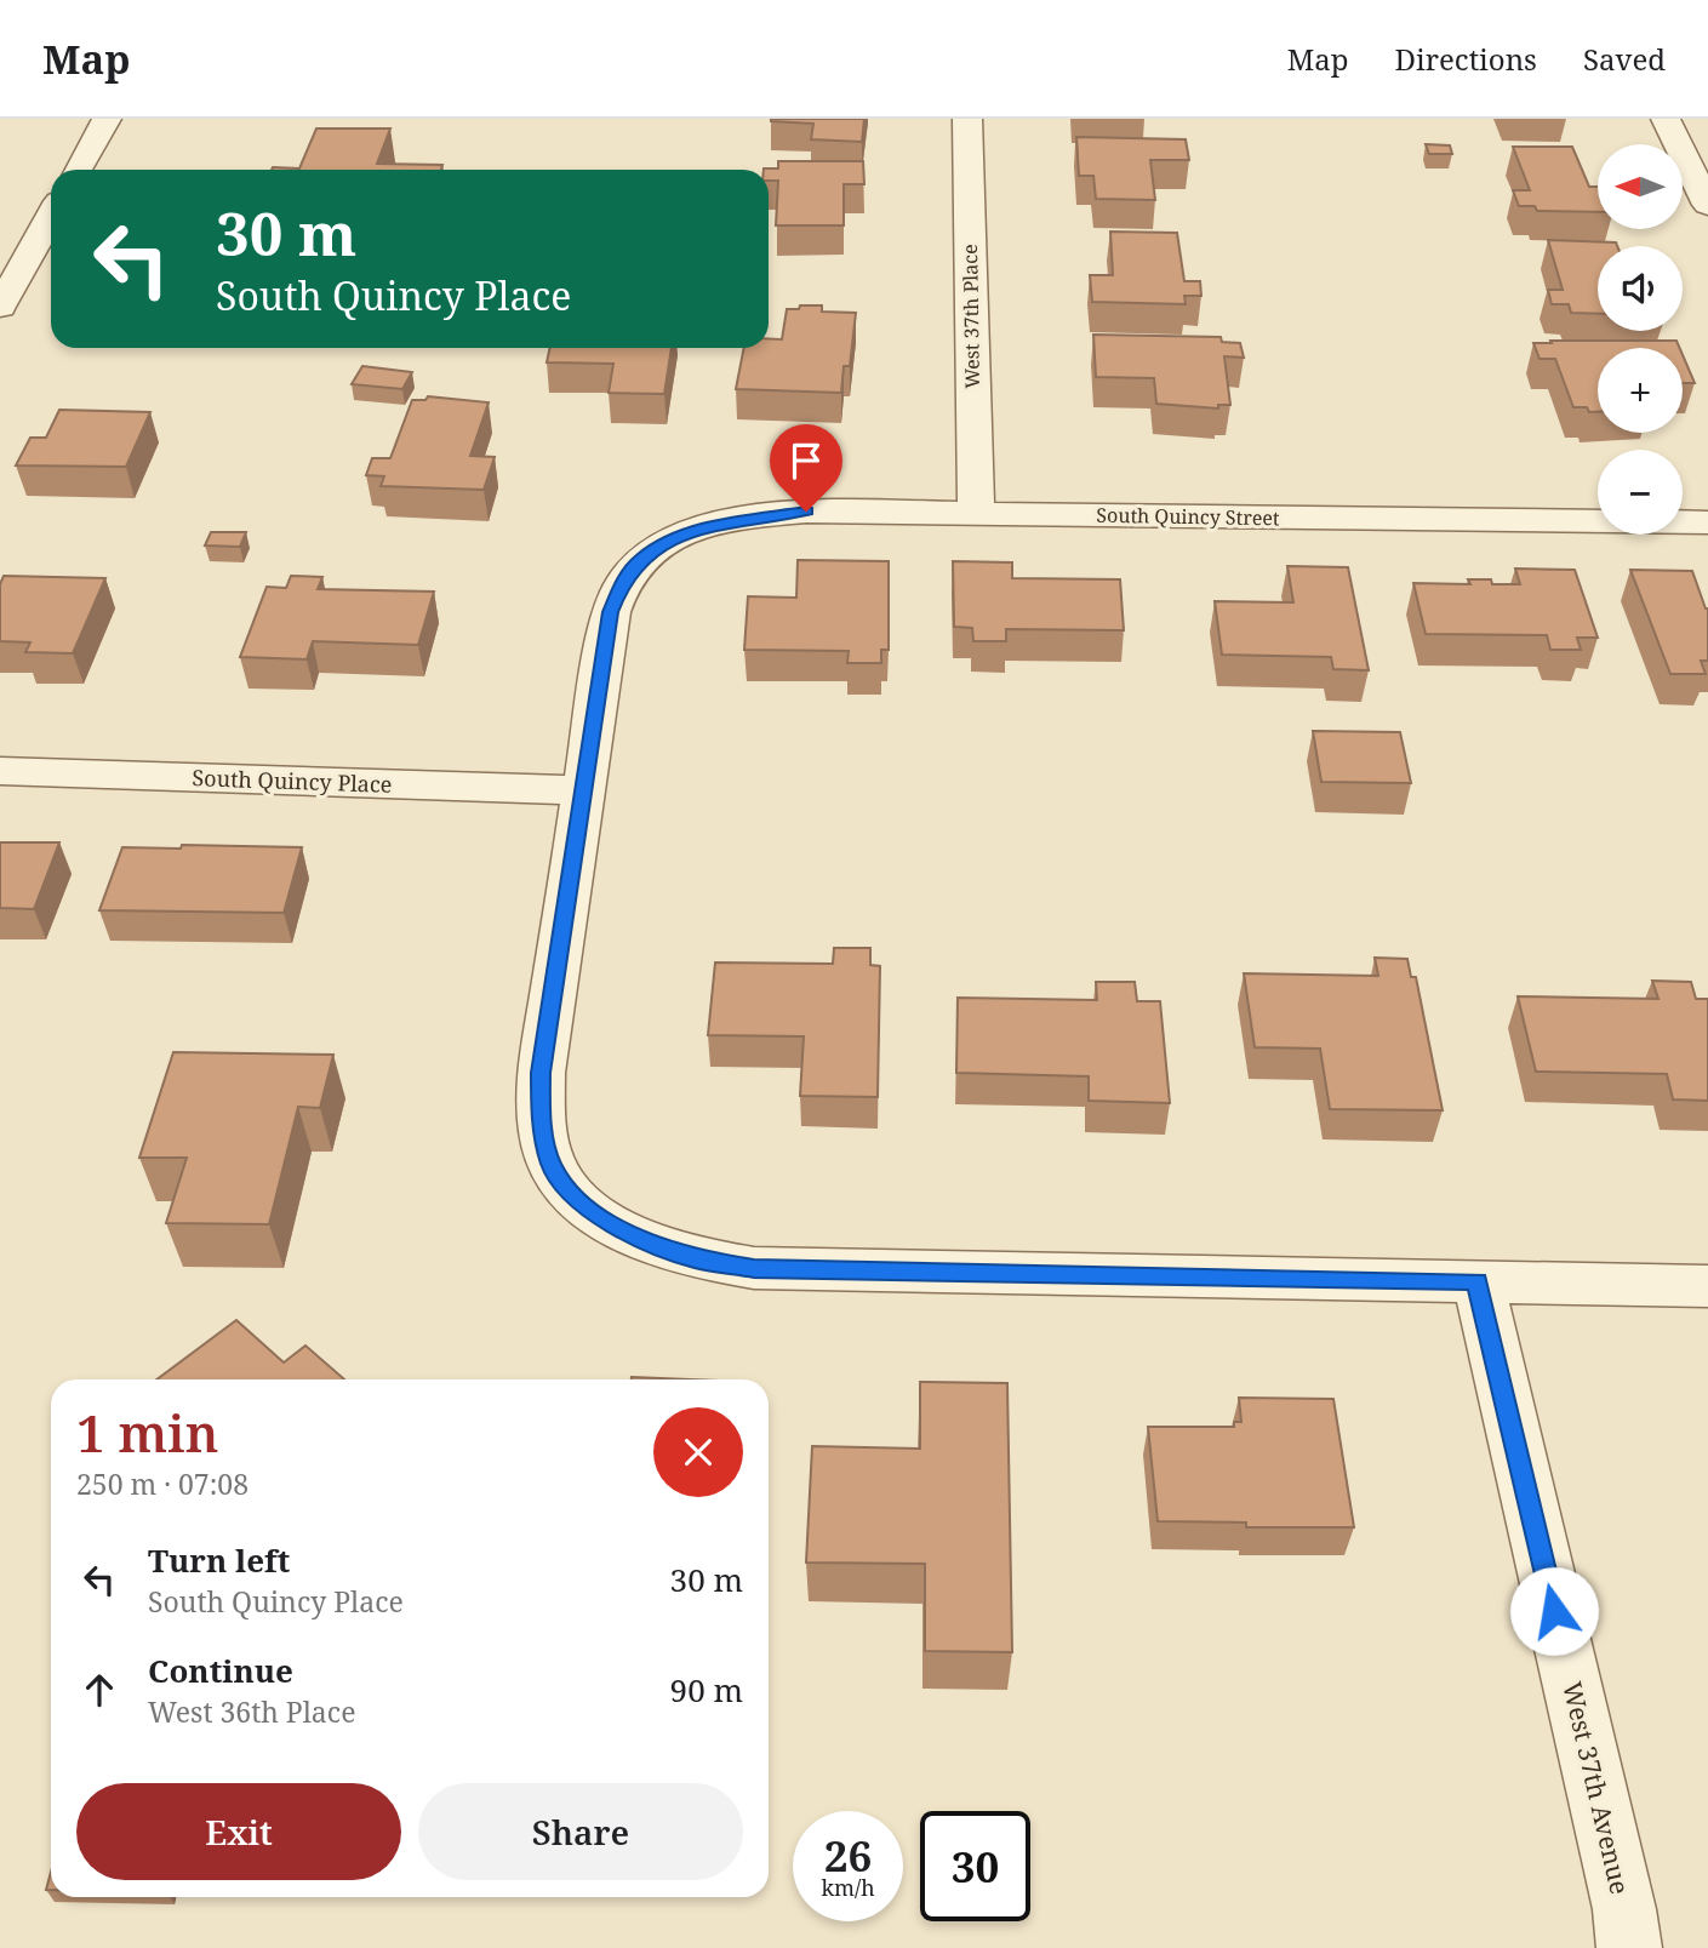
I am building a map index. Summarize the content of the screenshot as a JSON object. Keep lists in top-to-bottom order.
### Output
{
  "streets": {
    "street": [
      "West 37th Place",
      "South Quincy Street",
      "South Quincy Place",
      "West 37th Avenue"
    ]
  },
  "crossings": [
    ["West 37th Place", "South Quincy Street"],
    ["South Quincy Street", "South Quincy Place"],
    ["South Quincy Street", "West 37th Avenue"]
  ],
  "north": "left",
  "page": {
    "header": "Map",
    "nav": ["Map", "Directions", "Saved"],
    "map_buttons": ["+", "−"],
    "turn": ["30 m", "South Quincy Place"],
    "heading": ["1 min", "250 m · 07:08"],
    "list": [
      {
        "name": "Turn left",
        "note": "South Quincy Place",
        "value": "30 m"
      },
      {
        "name": "Continue",
        "note": "West 36th Place",
        "value": "90 m"
      }
    ],
    "buttons": ["Exit", "Share"],
    "speed": "26 km/h",
    "limit": "30"
  }
}
